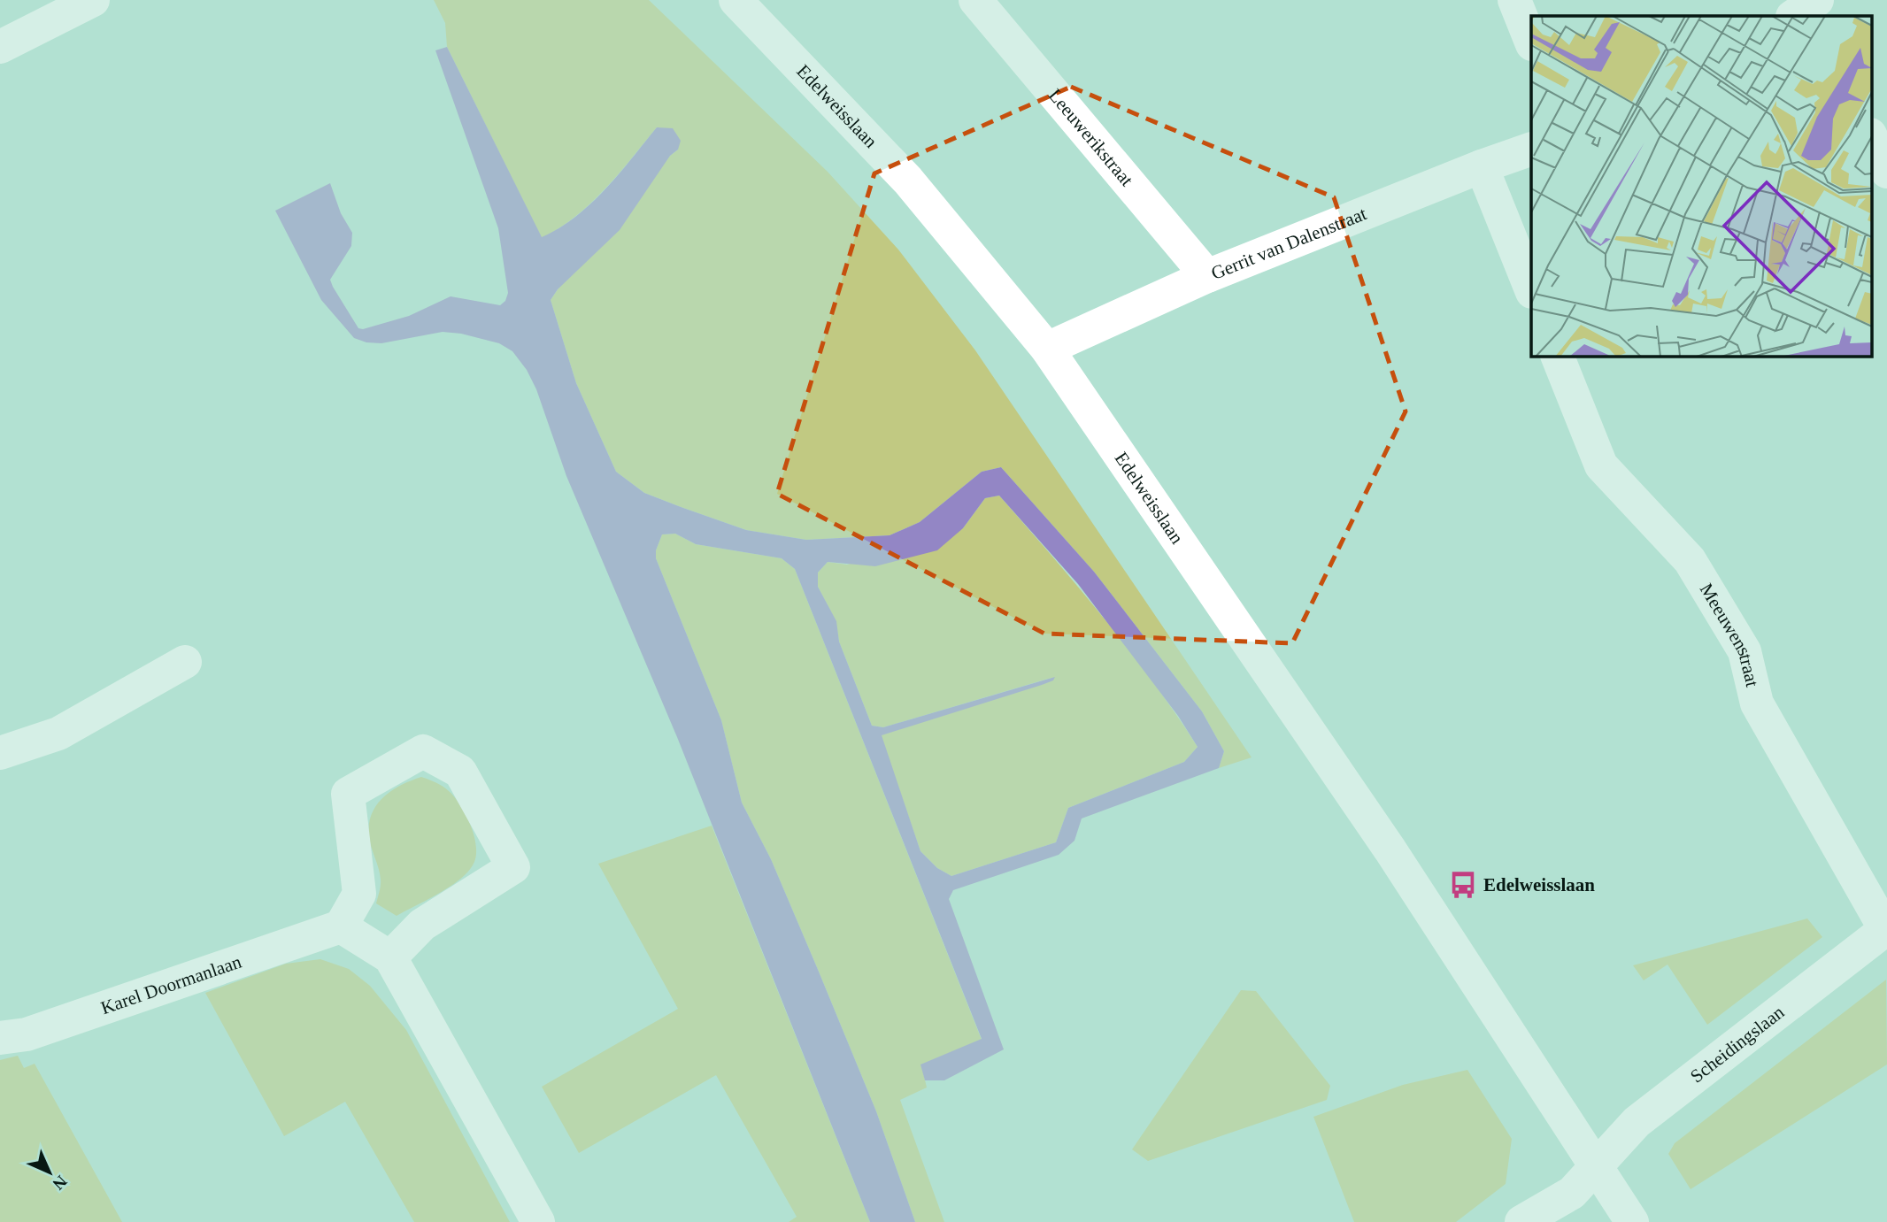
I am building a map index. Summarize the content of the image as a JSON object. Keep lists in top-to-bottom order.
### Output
{
  "streets": {
    "street": [
      "Edelweisslaan",
      "Leeuwerikstraat",
      "Gerrit van Dalenstraat",
      "Meeuwenstraat",
      "Karel Doormanlaan",
      "Scheidingslaan"
    ]
  },
  "crossings": [
    ["Edelweisslaan", "Gerrit van Dalenstraat"],
    ["Edelweisslaan", "Scheidingslaan"],
    ["Leeuwerikstraat", "Gerrit van Dalenstraat"],
    ["Meeuwenstraat", "Scheidingslaan"]
  ],
  "places": {
    "bus stop": ["Edelweisslaan"]
  },
  "north": "bottom right"
}
